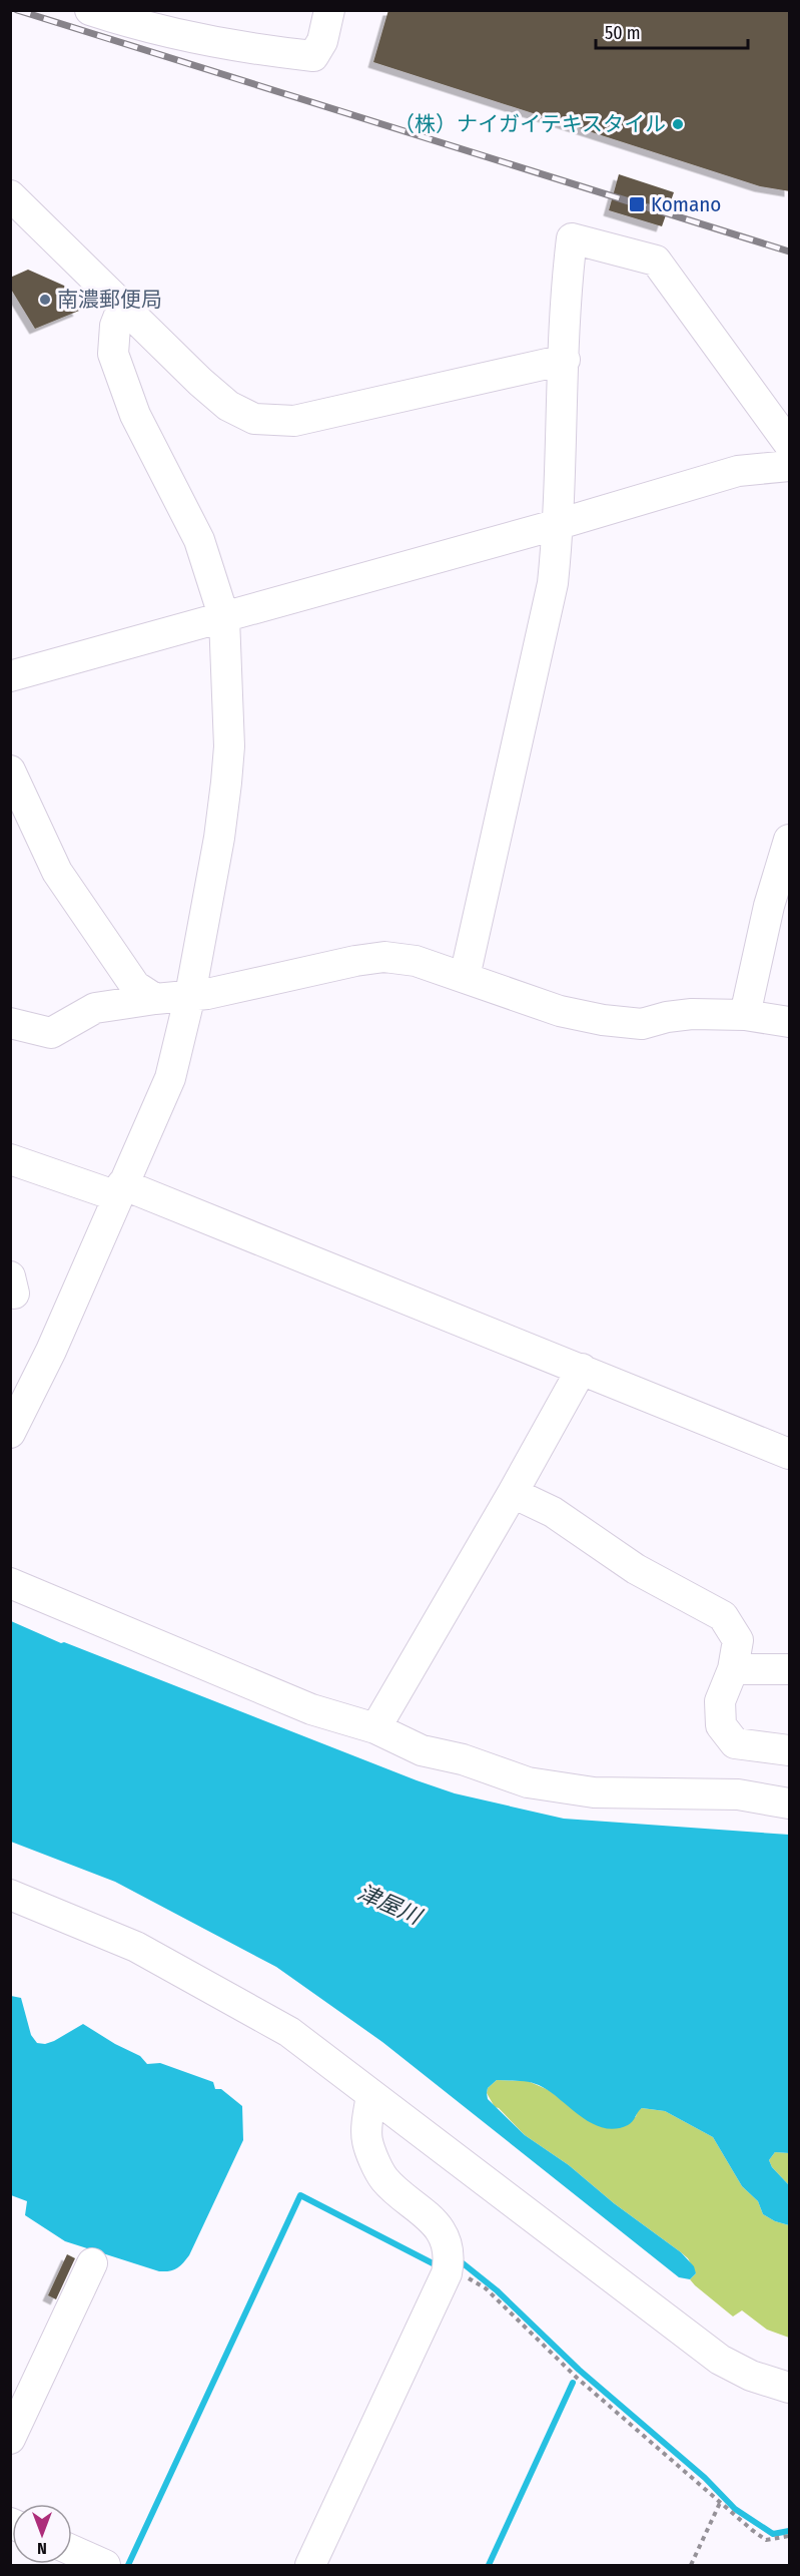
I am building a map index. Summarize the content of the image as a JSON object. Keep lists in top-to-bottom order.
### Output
{
  "water": ["津屋川"],
  "places": {
    "other": ["（株）ナイガイテキスタイル", "南濃郵便局"],
    "transit": ["Komano"]
  },
  "scale_bar": "50 m",
  "north": "bottom"
}
